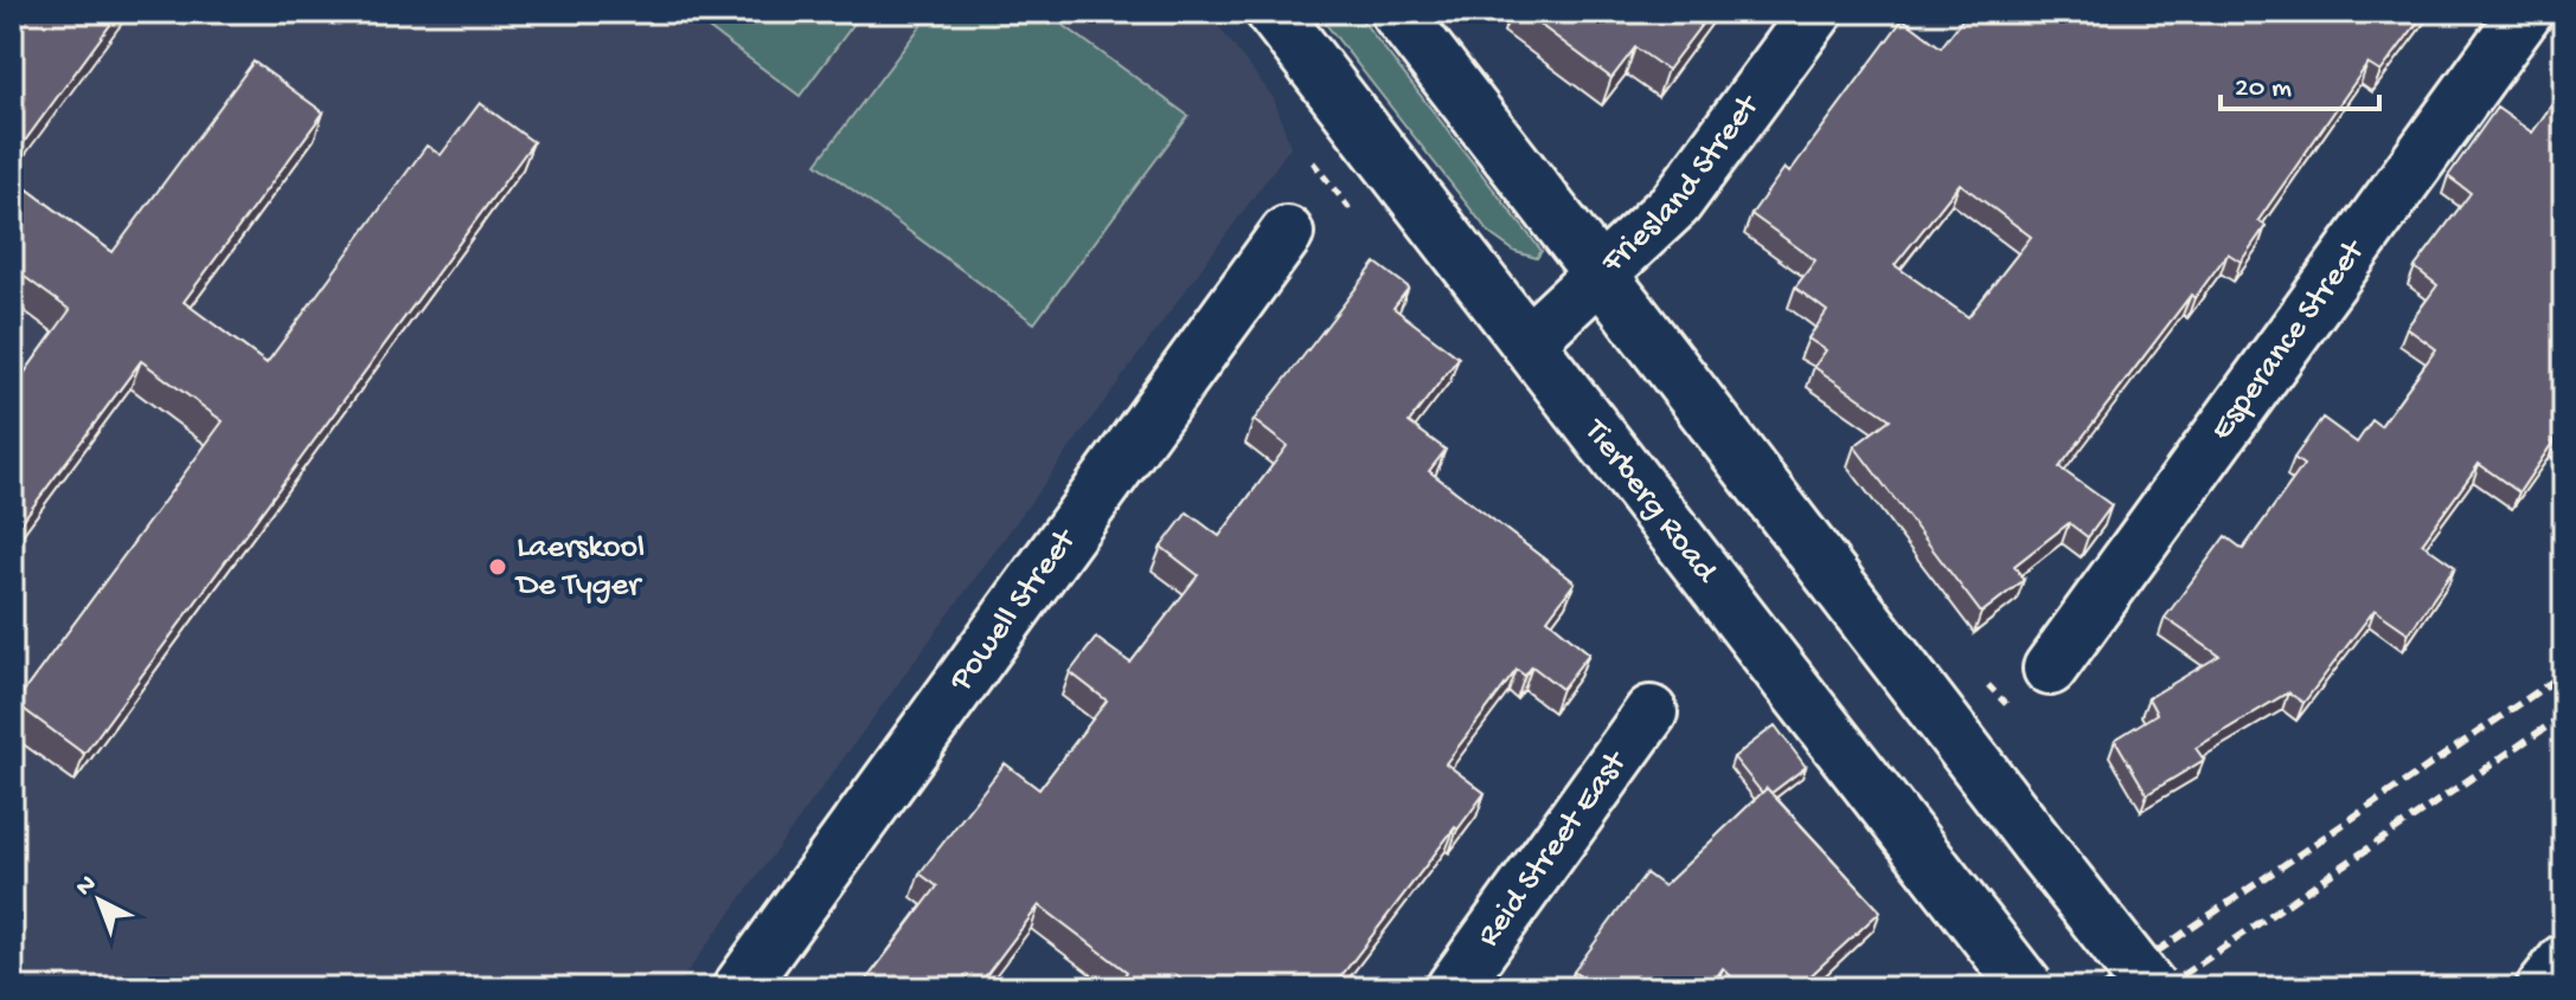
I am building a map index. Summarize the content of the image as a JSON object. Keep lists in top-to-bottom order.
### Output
{
  "streets": {
    "street": [
      "Friesland Street",
      "Esperance Street",
      "Tierberg Road",
      "Powell Street",
      "Reid Street East"
    ]
  },
  "crossings": [
    ["Friesland Street", "Tierberg Road"]
  ],
  "places": ["Laerskool De Tyger"],
  "scale_bar": "20 m",
  "north": "top left"
}
